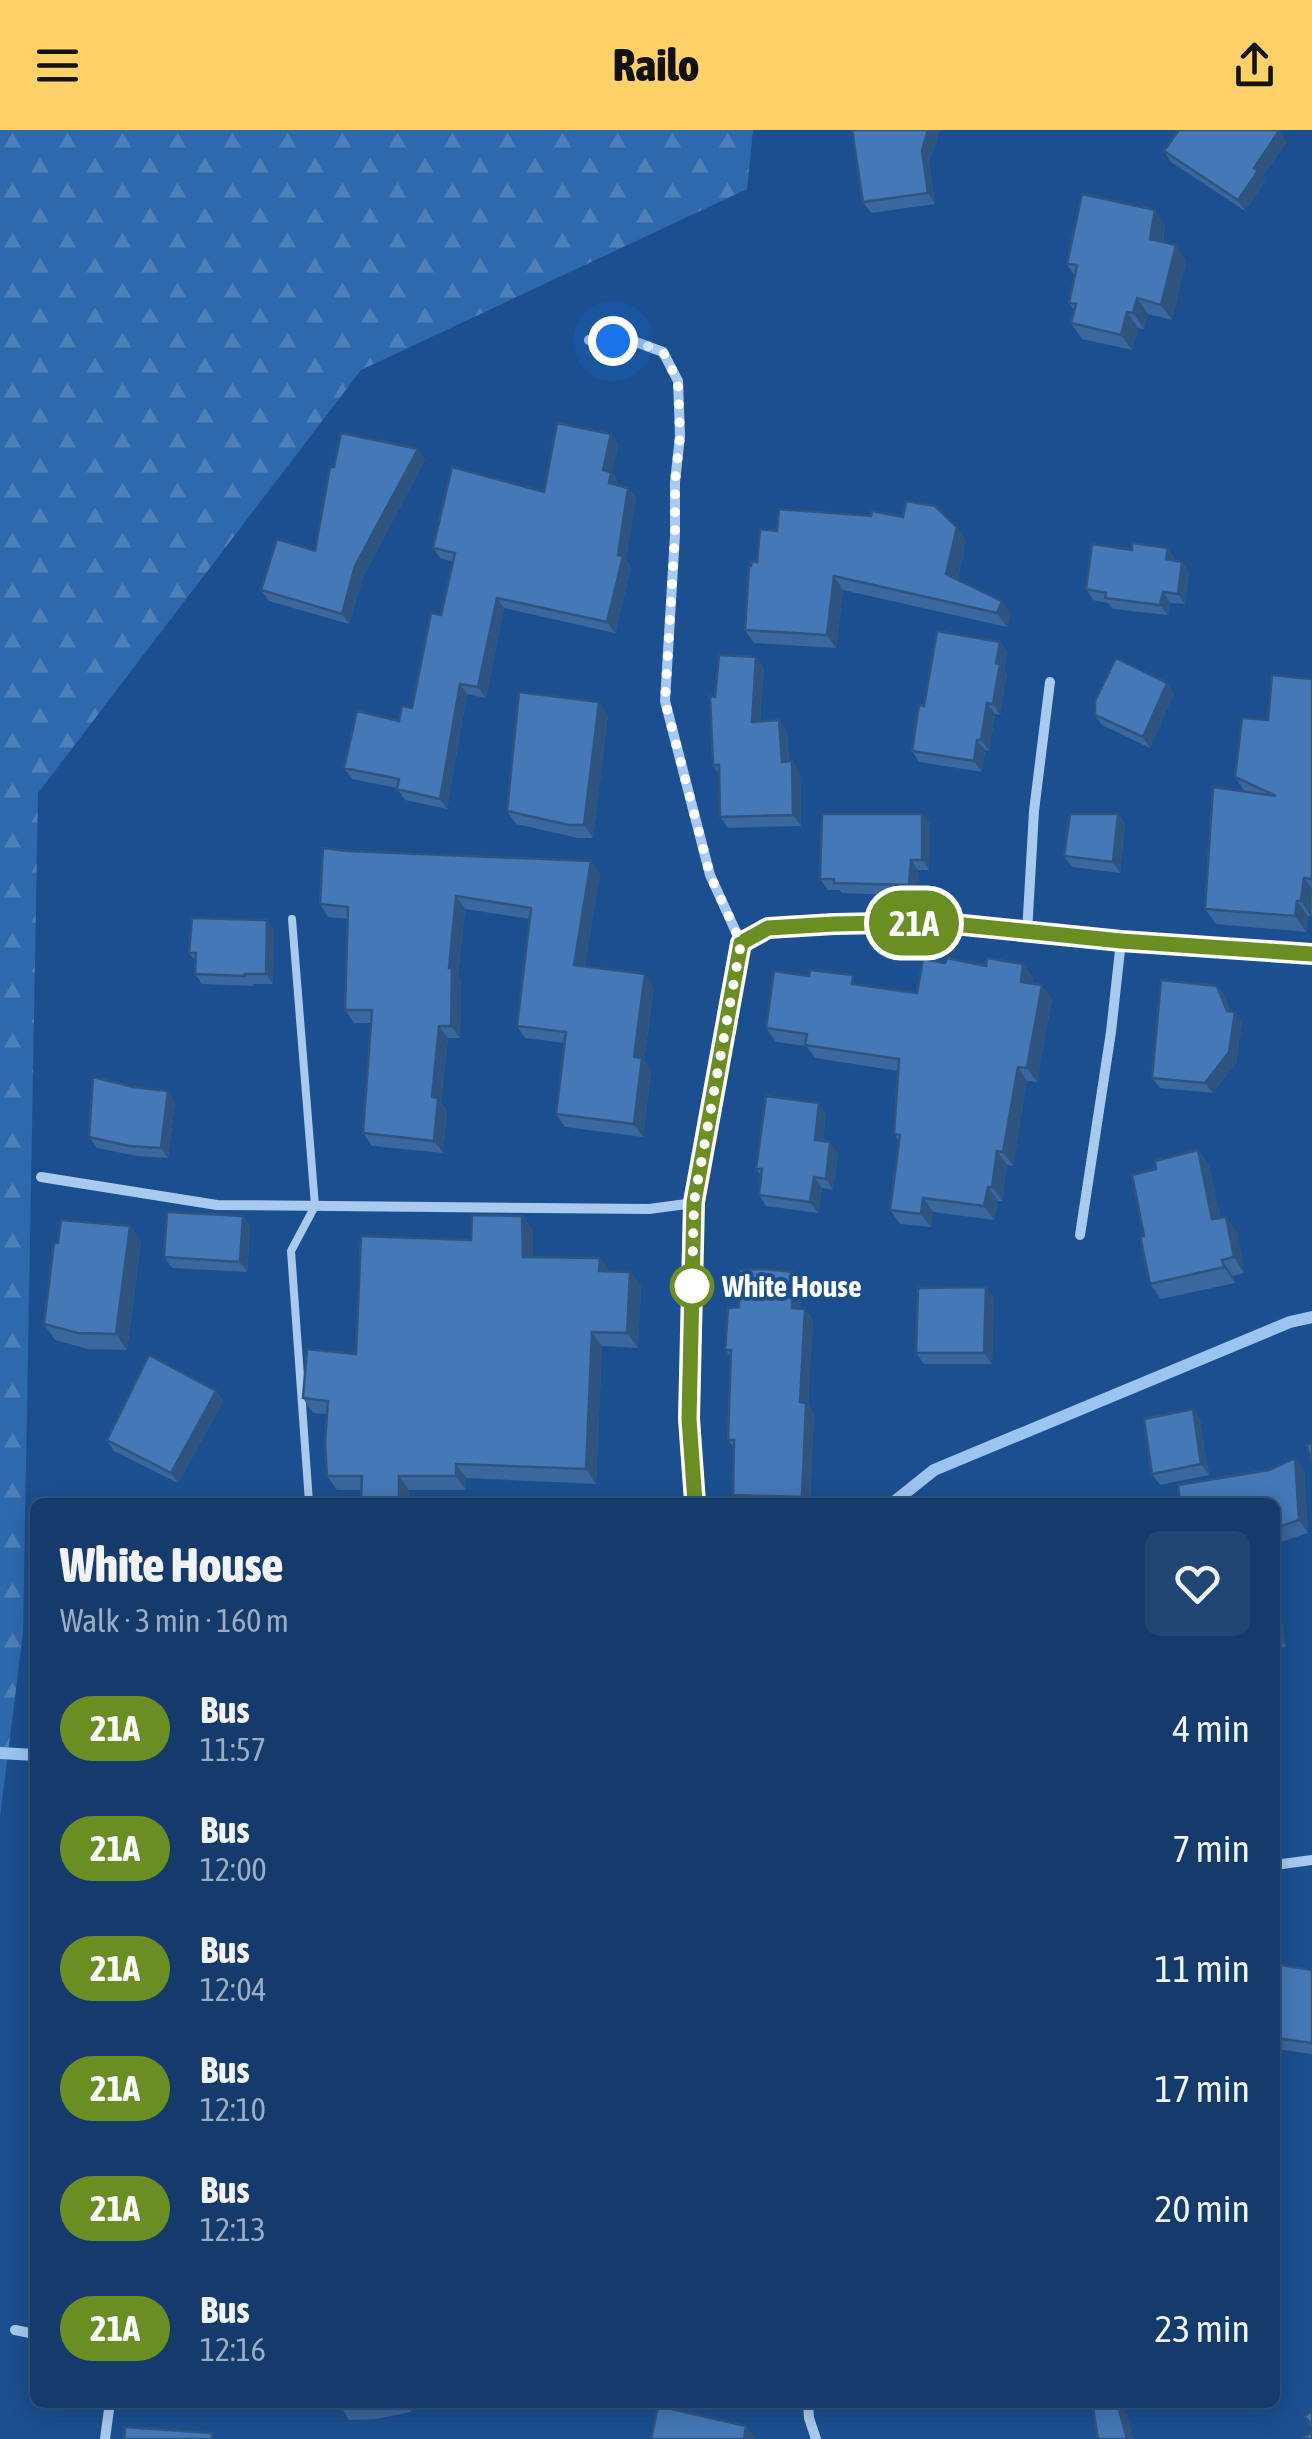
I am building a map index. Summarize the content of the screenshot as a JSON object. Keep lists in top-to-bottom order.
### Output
{
  "places": ["White House"],
  "lines": ["bus line 21A"],
  "page": {
    "header": "Railo",
    "on_map": "21A",
    "heading": ["White House", "Walk · 3 min · 160 m"],
    "list": [
      {
        "mark": "21A",
        "name": "Bus",
        "note": "11:57",
        "value": "4 min"
      },
      {
        "mark": "21A",
        "name": "Bus",
        "note": "12:00",
        "value": "7 min"
      },
      {
        "mark": "21A",
        "name": "Bus",
        "note": "12:04",
        "value": "11 min"
      },
      {
        "mark": "21A",
        "name": "Bus",
        "note": "12:10",
        "value": "17 min"
      },
      {
        "mark": "21A",
        "name": "Bus",
        "note": "12:13",
        "value": "20 min"
      },
      {
        "mark": "21A",
        "name": "Bus",
        "note": "12:16",
        "value": "23 min"
      }
    ]
  }
}
